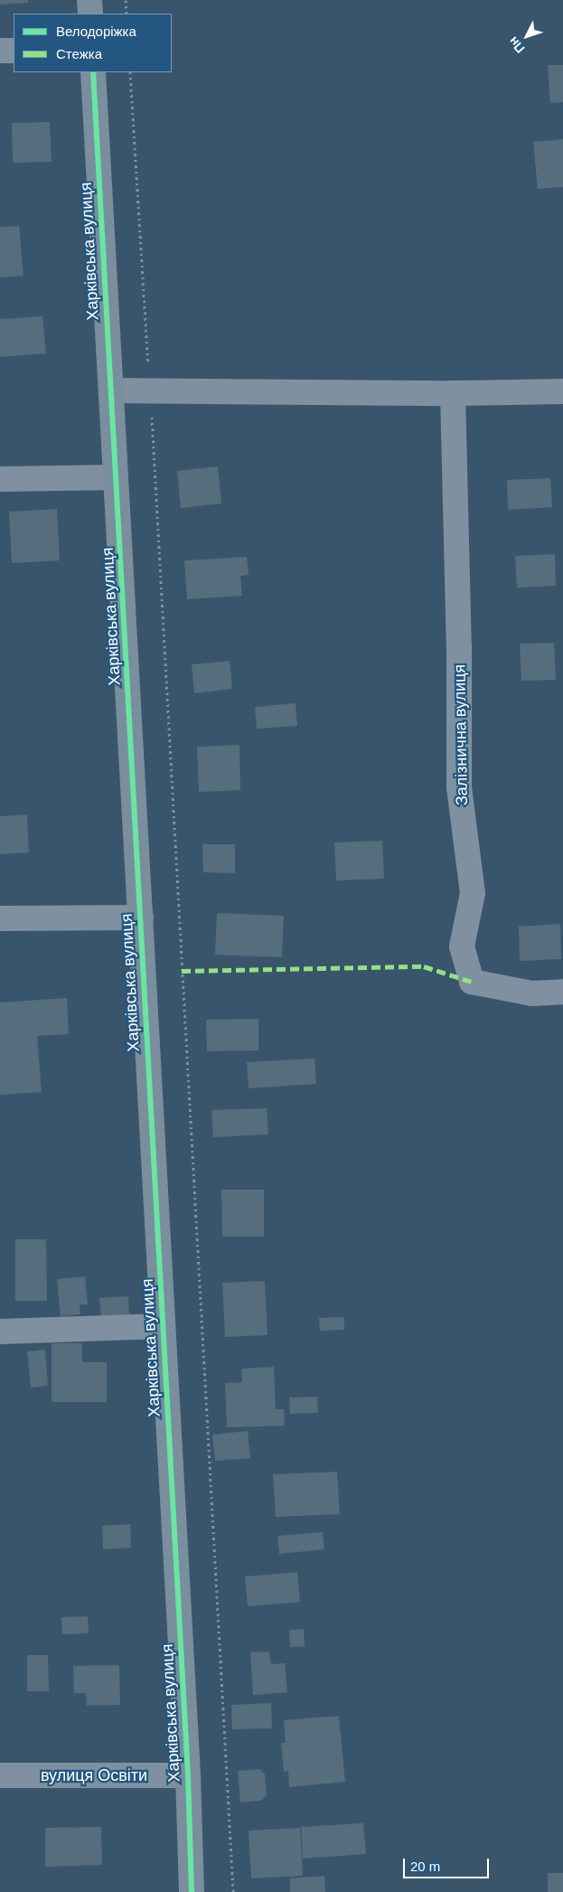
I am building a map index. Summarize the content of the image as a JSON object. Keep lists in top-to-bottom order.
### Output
{
  "streets": {
    "street": ["Харківська вулиця", "Залізнична вулиця", "вулиця Освіти"]
  },
  "crossings": [
    ["Харківська вулиця", "вулиця Освіти"]
  ],
  "legend": ["Велодоріжка", "Стежка"],
  "scale_bar": "20 m",
  "north": "bottom left"
}
